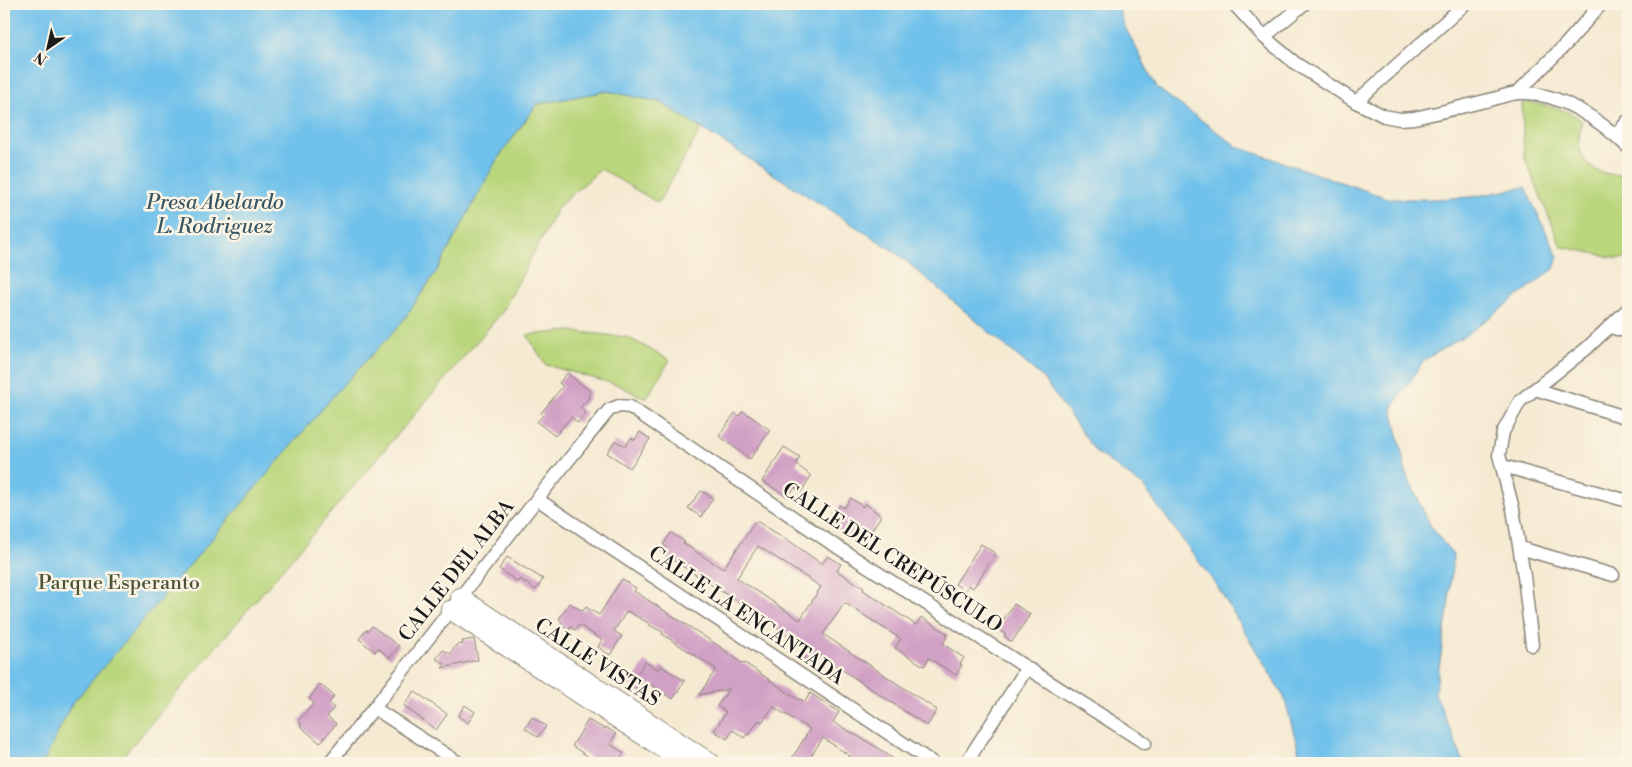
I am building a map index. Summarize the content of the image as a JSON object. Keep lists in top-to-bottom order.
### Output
{
  "streets": {
    "street": [
      "CALLE DEL CREPÚSCULO",
      "CALLE DEL ALBA",
      "CALLE LA ENCANTADA",
      "CALLE VISTAS"
    ]
  },
  "crossings": [
    ["CALLE DEL CREPÚSCULO", "CALLE DEL ALBA"],
    ["CALLE DEL ALBA", "CALLE LA ENCANTADA"],
    ["CALLE DEL ALBA", "CALLE VISTAS"]
  ],
  "water": ["Presa Abelardo L. Rodriguez"],
  "parks": ["Parque Esperanto"],
  "north": "bottom left"
}
